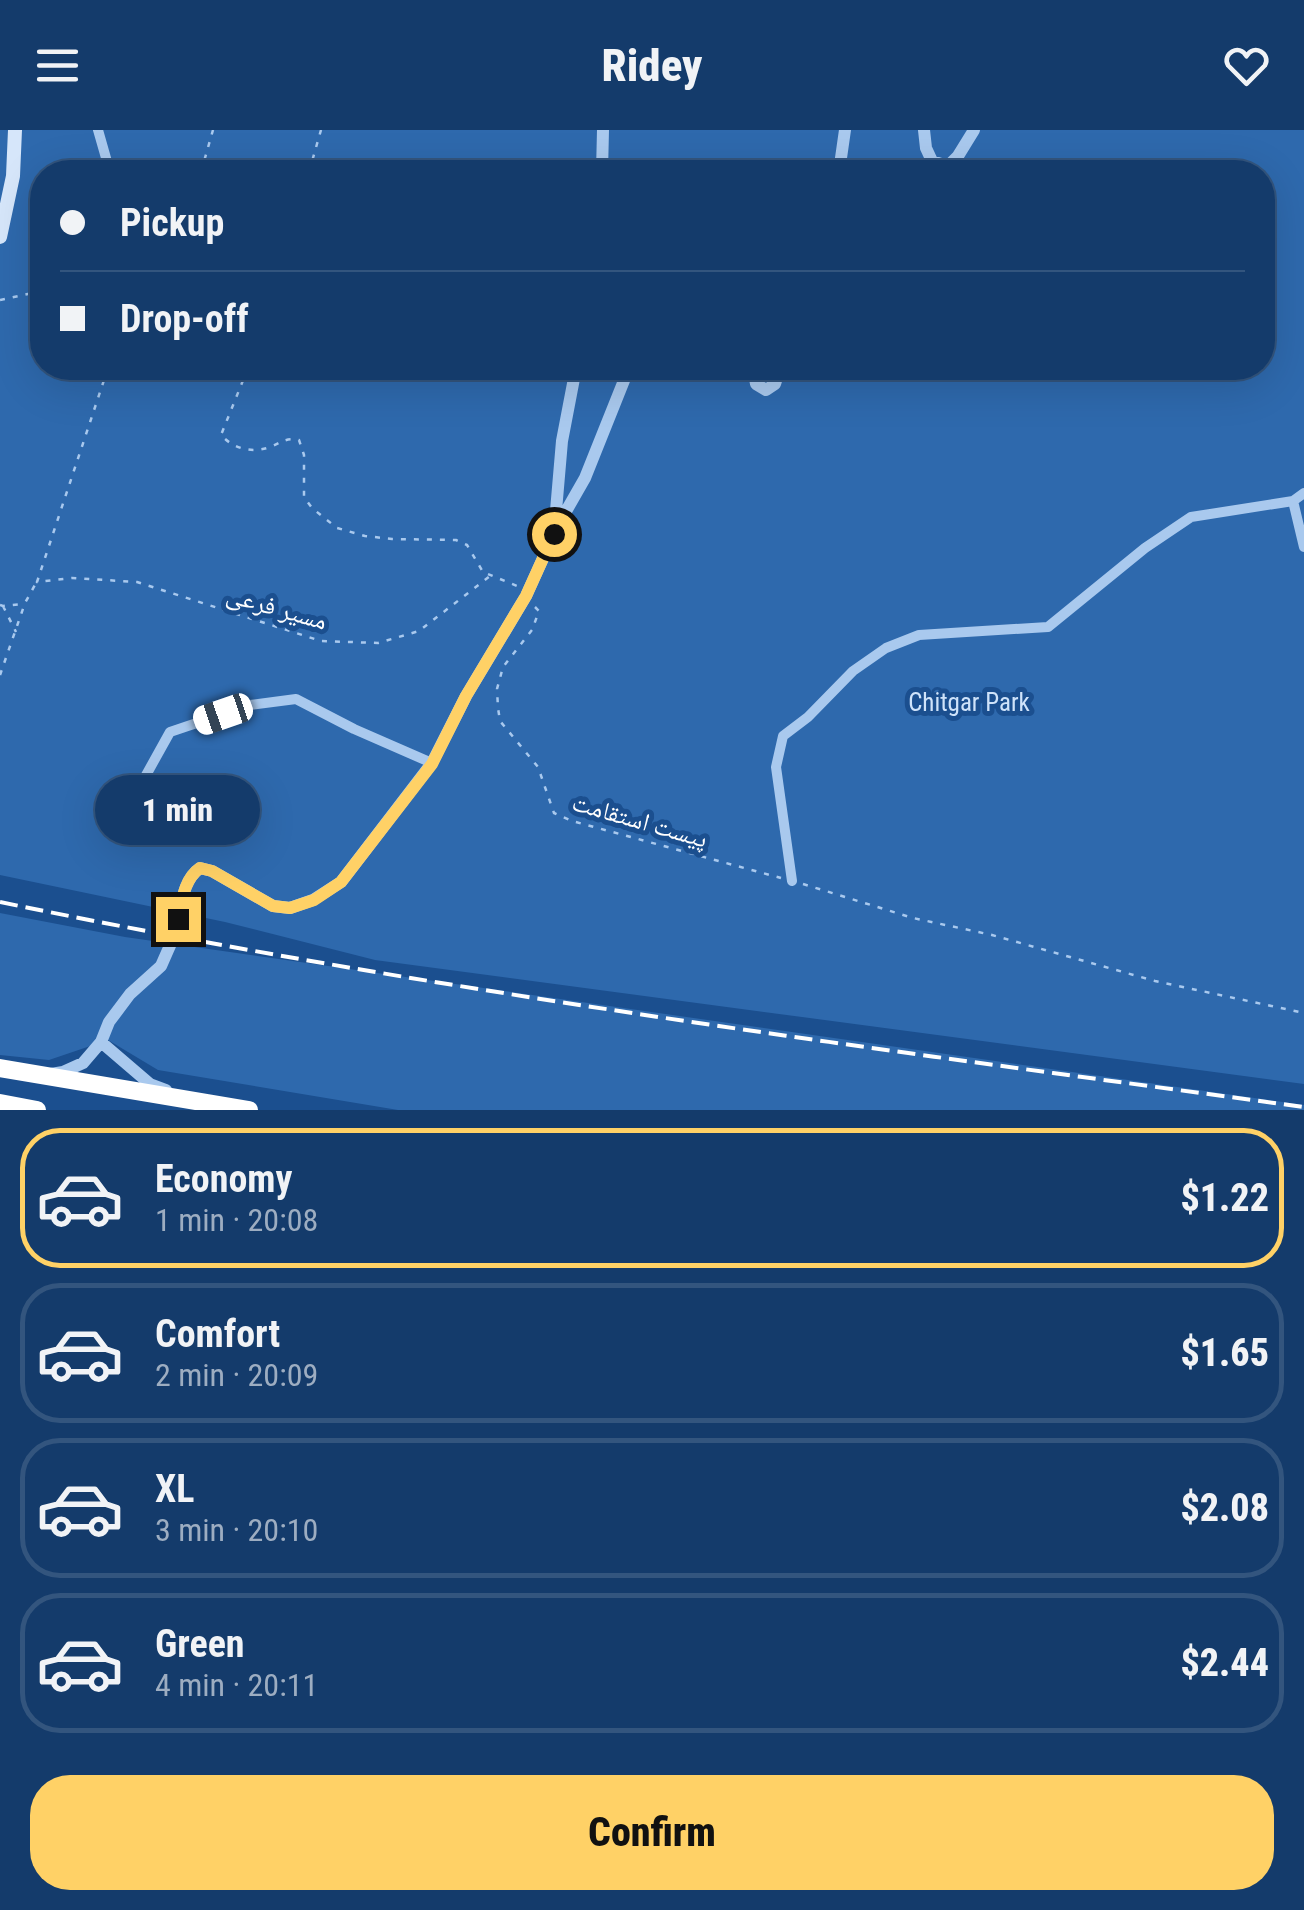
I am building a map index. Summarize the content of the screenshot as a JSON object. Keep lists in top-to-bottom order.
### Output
{
  "streets": {
    "path": ["مسیر فرعی", "پیست استقامت"]
  },
  "parks": ["Chitgar Park"],
  "page": {
    "header": "Ridey",
    "banner": ["Pickup", "Drop-off"],
    "bubble": "1 min",
    "list": [
      {
        "name": "Economy",
        "note": "1 min · 20:08",
        "value": "$1.22"
      },
      {
        "name": "Comfort",
        "note": "2 min · 20:09",
        "value": "$1.65"
      },
      {
        "name": "XL",
        "note": "3 min · 20:10",
        "value": "$2.08"
      },
      {
        "name": "Green",
        "note": "4 min · 20:11",
        "value": "$2.44"
      }
    ],
    "buttons": "Confirm"
  }
}
